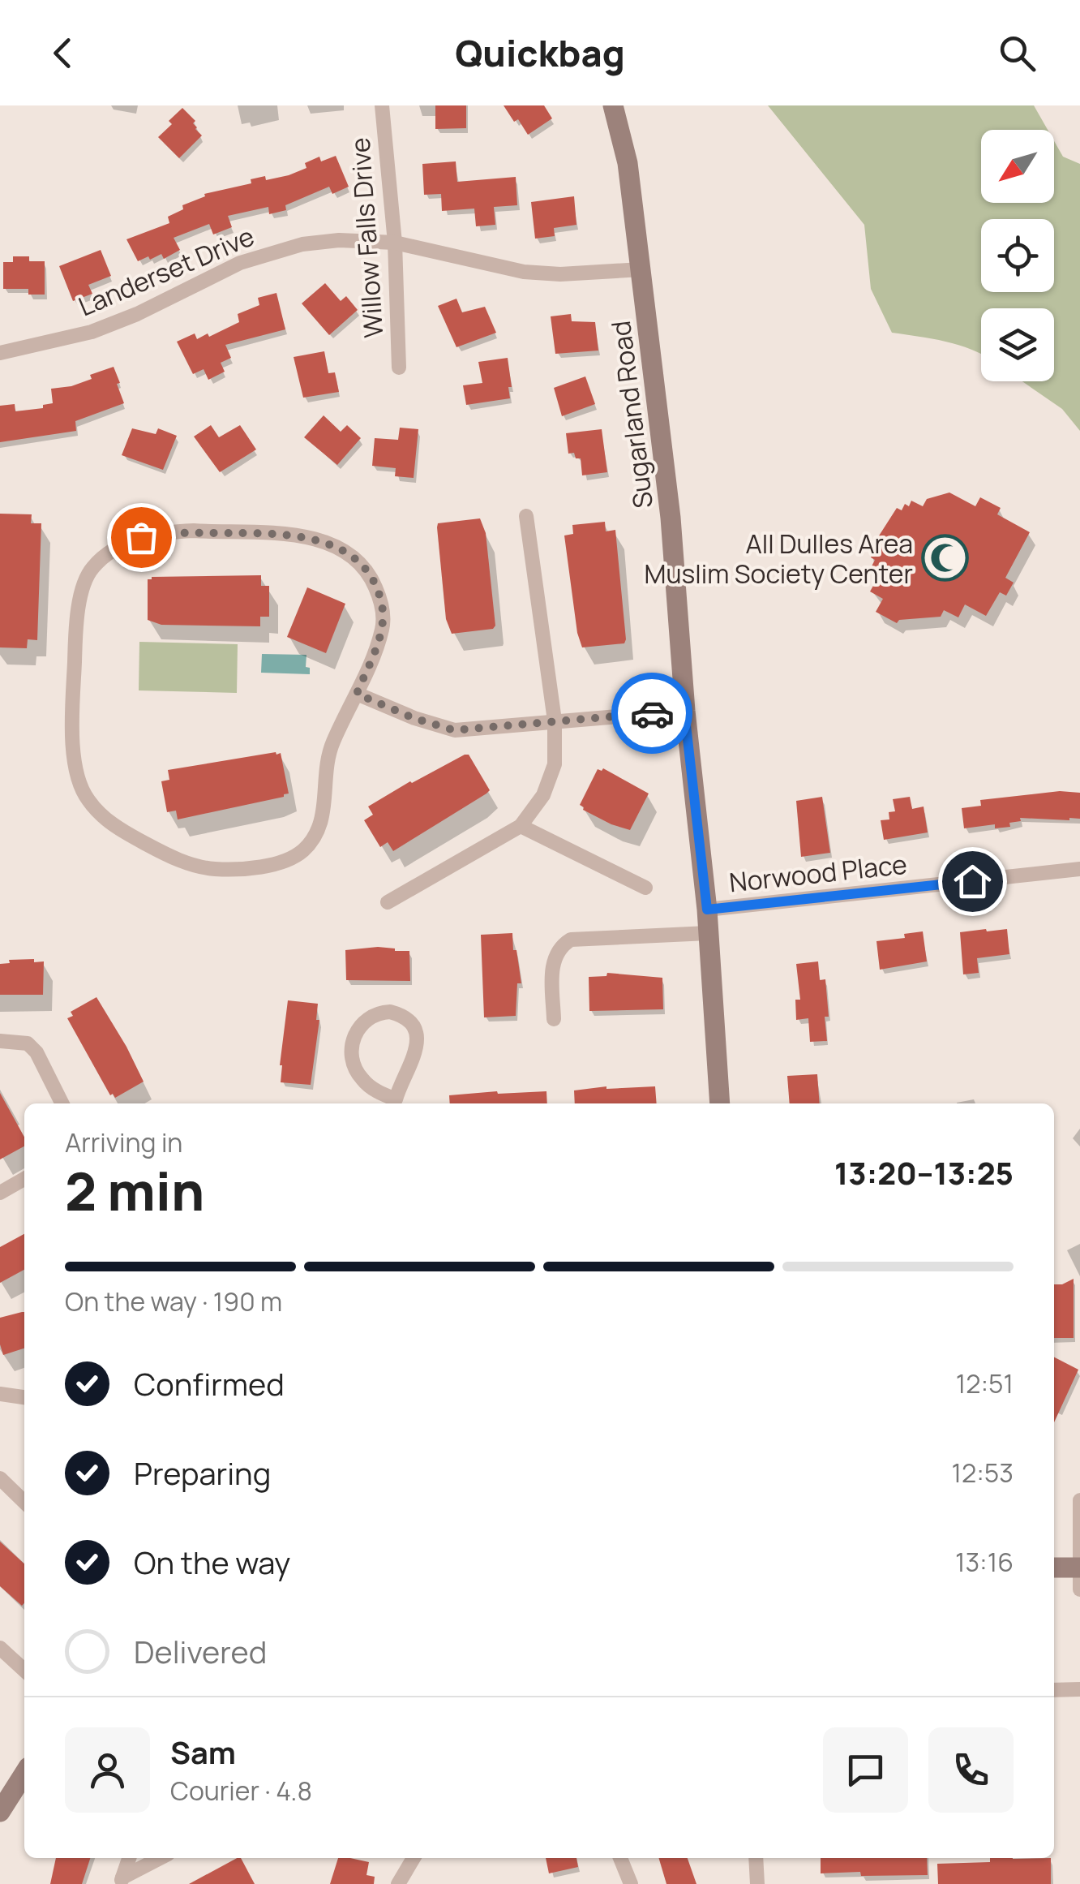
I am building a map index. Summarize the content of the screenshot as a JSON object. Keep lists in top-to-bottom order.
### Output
{
  "streets": {
    "street": [
      "Willow Falls Drive",
      "Landerset Drive",
      "Sugarland Road",
      "Norwood Place"
    ]
  },
  "crossings": [
    ["Willow Falls Drive", "Landerset Drive"],
    ["Landerset Drive", "Sugarland Road"],
    ["Sugarland Road", "Norwood Place"]
  ],
  "places": {
    "mosque": ["All Dulles Area Muslim Society Center"]
  },
  "north": "bottom left",
  "page": {
    "header": "Quickbag",
    "heading": ["2 min", "Arriving in", "13:20–13:25"],
    "panel": ["Sam", "Courier · 4.8"],
    "bar": "On the way · 190 m",
    "list": [
      ["Confirmed", "12:51"],
      ["Preparing", "12:53"],
      ["On the way", "13:16"],
      "Delivered"
    ]
  }
}
